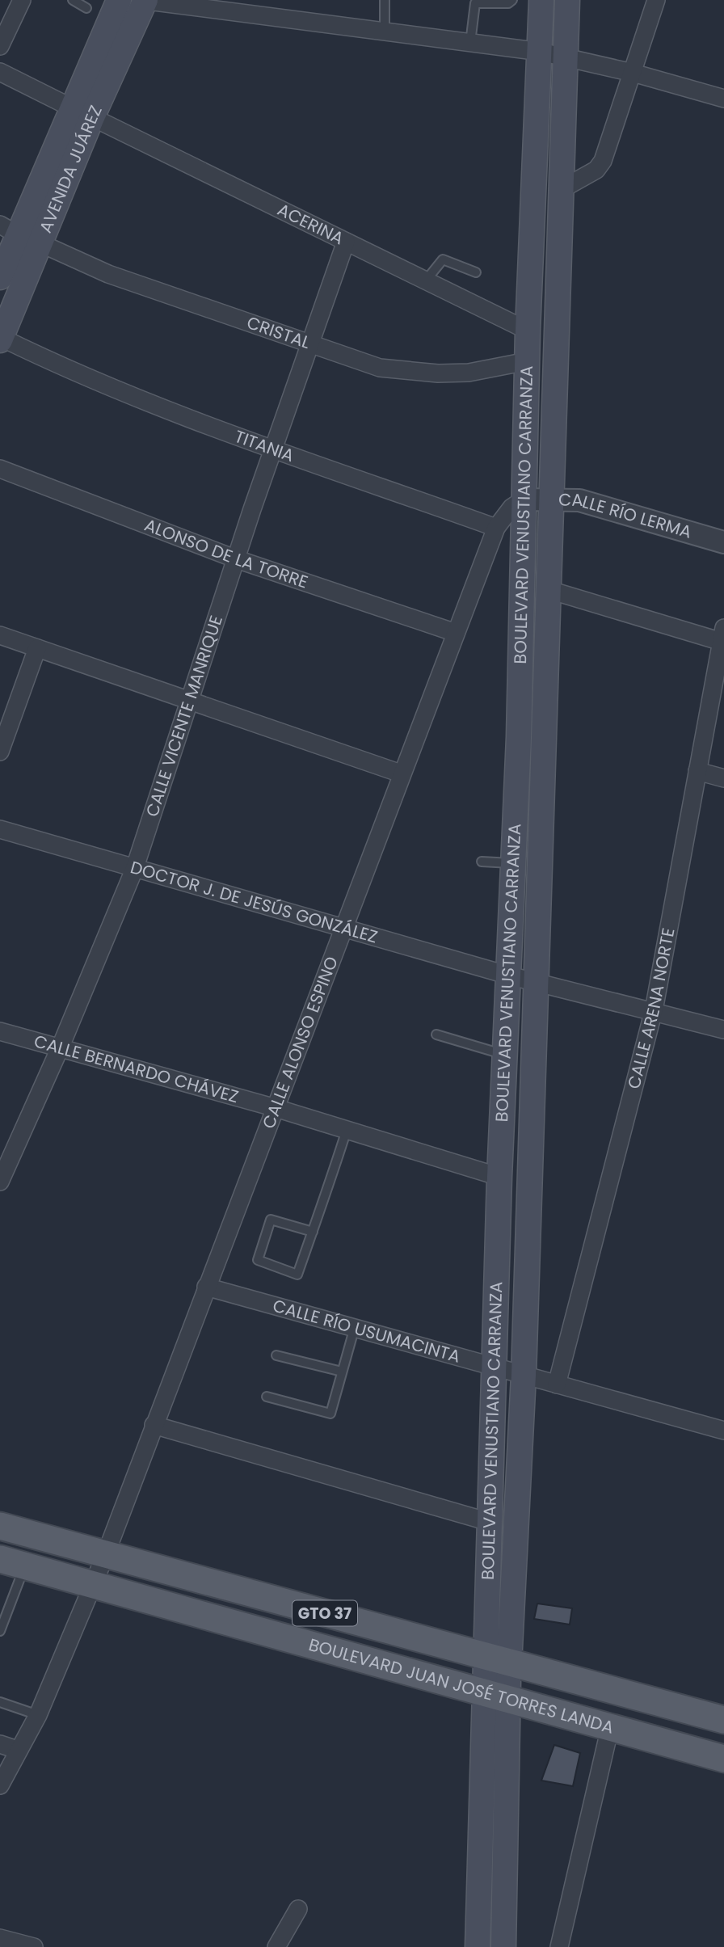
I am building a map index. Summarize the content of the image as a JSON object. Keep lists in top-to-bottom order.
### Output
{
  "streets": {
    "main road": [
      "AVENIDA JUÁREZ",
      "BOULEVARD VENUSTIANO CARRANZA",
      "GTO 37",
      "BOULEVARD JUAN JOSÉ TORRES LANDA"
    ],
    "street": [
      "ACERINA",
      "CRISTAL",
      "TITANIA",
      "CALLE RÍO LERMA",
      "ALONSO DE LA TORRE",
      "CALLE VICENTE MANRIQUE",
      "DOCTOR J. DE JESÚS GONZÁLEZ",
      "CALLE ARENA NORTE",
      "CALLE ALONSO ESPINO",
      "CALLE BERNARDO CHÁVEZ",
      "CALLE RÍO USUMACINTA"
    ]
  },
  "crossings": [
    ["AVENIDA JUÁREZ", "ACERINA"],
    ["AVENIDA JUÁREZ", "CRISTAL"],
    ["AVENIDA JUÁREZ", "TITANIA"],
    ["ACERINA", "BOULEVARD VENUSTIANO CARRANZA"],
    ["ACERINA", "CALLE VICENTE MANRIQUE"],
    ["CRISTAL", "BOULEVARD VENUSTIANO CARRANZA"],
    ["CRISTAL", "CALLE VICENTE MANRIQUE"],
    ["TITANIA", "CALLE VICENTE MANRIQUE"],
    ["TITANIA", "CALLE ALONSO ESPINO"],
    ["BOULEVARD VENUSTIANO CARRANZA", "CALLE RÍO LERMA"],
    ["BOULEVARD VENUSTIANO CARRANZA", "DOCTOR J. DE JESÚS GONZÁLEZ"],
    ["BOULEVARD VENUSTIANO CARRANZA", "CALLE BERNARDO CHÁVEZ"],
    ["BOULEVARD VENUSTIANO CARRANZA", "CALLE RÍO USUMACINTA"],
    ["BOULEVARD VENUSTIANO CARRANZA", "BOULEVARD JUAN JOSÉ TORRES LANDA"],
    ["ALONSO DE LA TORRE", "CALLE VICENTE MANRIQUE"],
    ["ALONSO DE LA TORRE", "CALLE ALONSO ESPINO"],
    ["CALLE VICENTE MANRIQUE", "DOCTOR J. DE JESÚS GONZÁLEZ"],
    ["CALLE VICENTE MANRIQUE", "CALLE BERNARDO CHÁVEZ"],
    ["DOCTOR J. DE JESÚS GONZÁLEZ", "CALLE ARENA NORTE"],
    ["DOCTOR J. DE JESÚS GONZÁLEZ", "CALLE ALONSO ESPINO"],
    ["CALLE ARENA NORTE", "CALLE RÍO USUMACINTA"],
    ["CALLE ALONSO ESPINO", "CALLE BERNARDO CHÁVEZ"],
    ["CALLE ALONSO ESPINO", "CALLE RÍO USUMACINTA"],
    ["CALLE ALONSO ESPINO", "BOULEVARD JUAN JOSÉ TORRES LANDA"]
  ]
}
